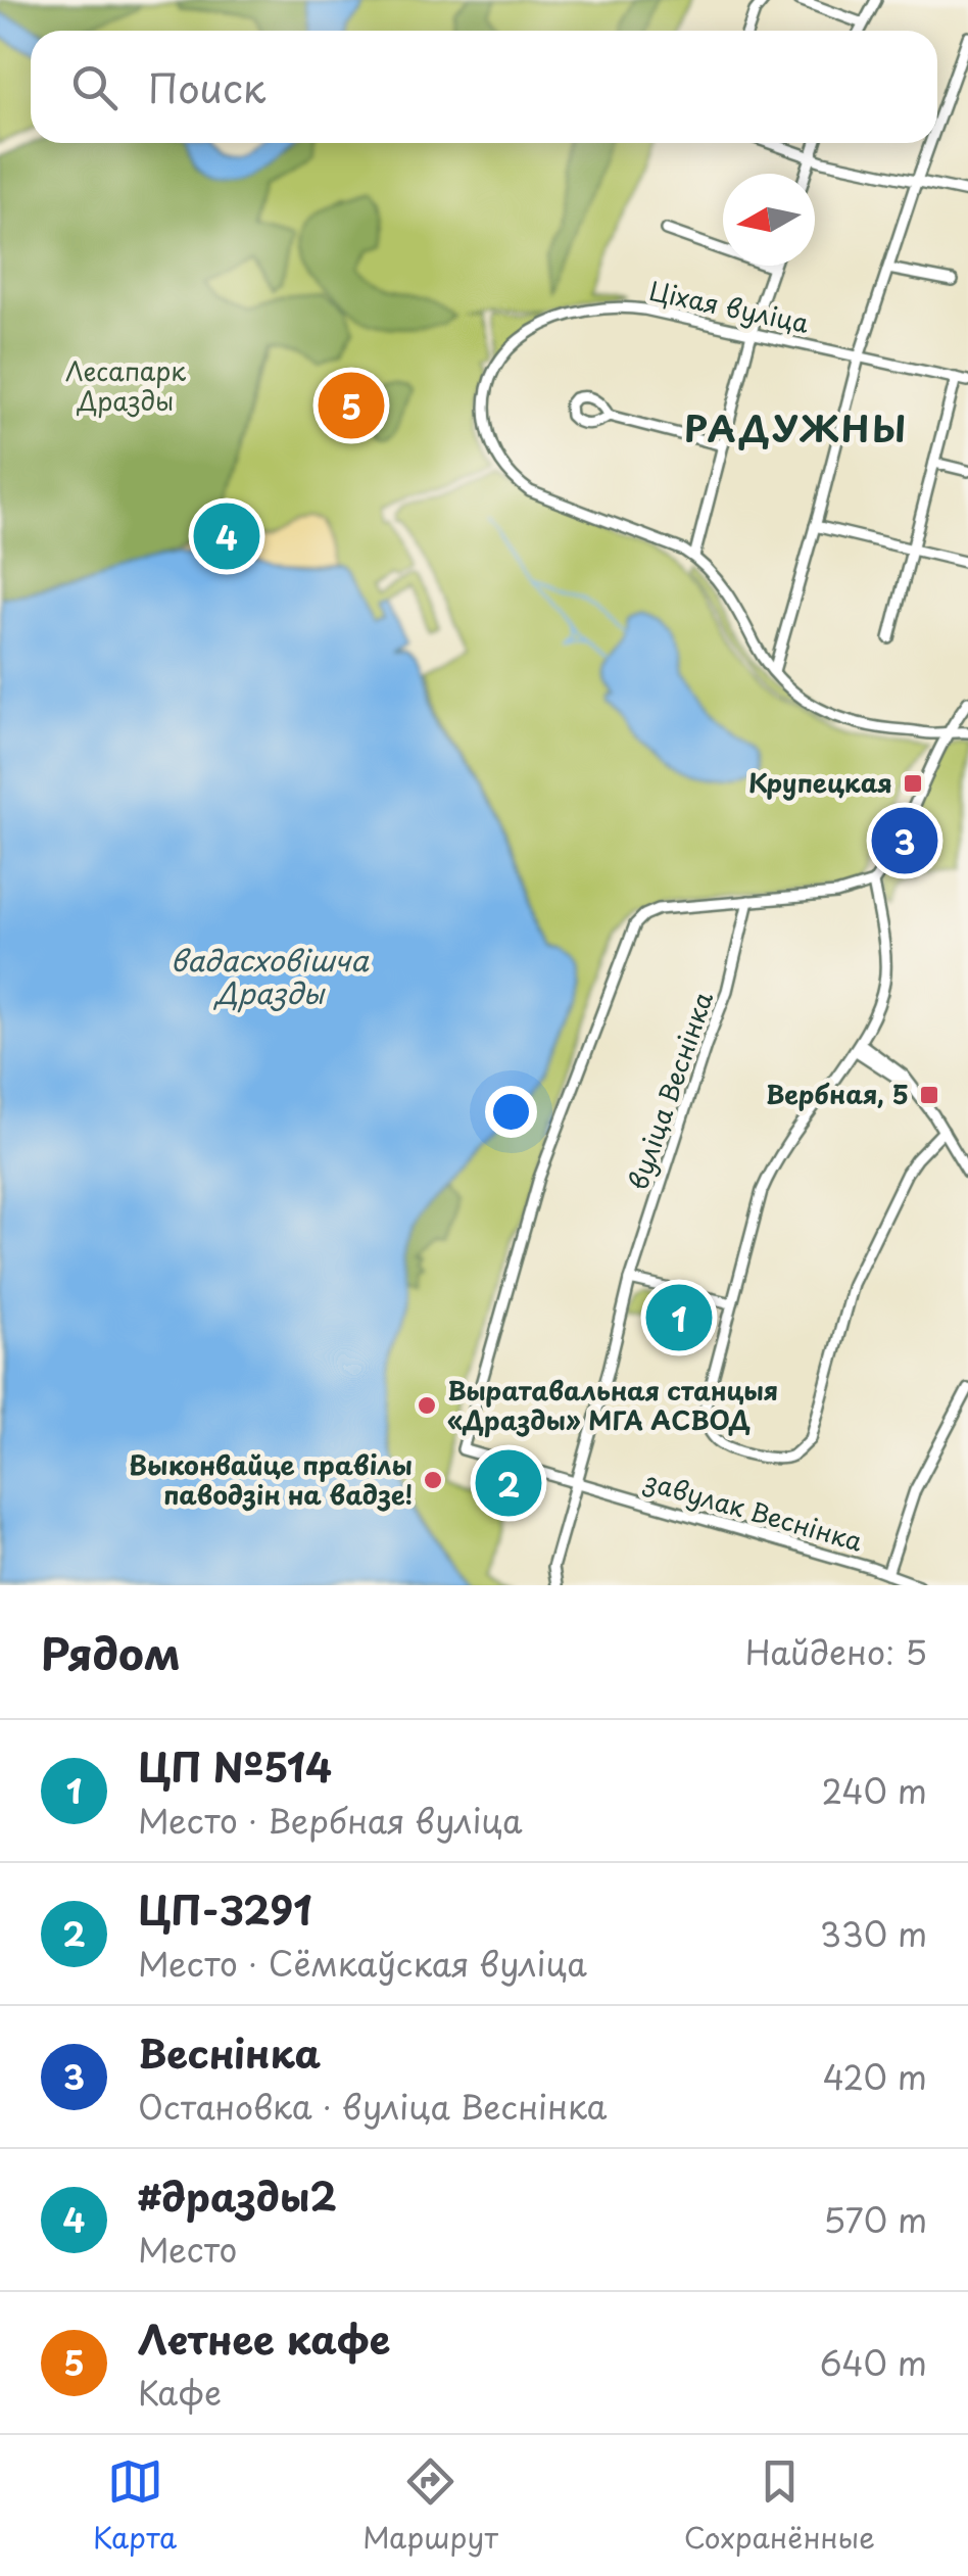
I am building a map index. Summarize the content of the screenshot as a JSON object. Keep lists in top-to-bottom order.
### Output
{
  "streets": {
    "street": ["Ціхая вуліца", "вуліца Веснінка", "завулак Веснінка"]
  },
  "crossings": [
    ["вуліца Веснінка", "завулак Веснінка"]
  ],
  "districts": ["РАДУЖНЫ"],
  "water": ["вадасховішча Дразды"],
  "parks": ["Лесапарк Дразды"],
  "places": {
    "transit": ["Крупецкая", "Вербная, 5"],
    "other": ["Выратавальная станцыя «Дразды» МГА АСВОД", "Выконвайце правілы паводзін на вадзе!"]
  },
  "north": "left",
  "page": {
    "search": "Поиск",
    "pins": [
      "5",
      "4",
      "3",
      "1",
      "2"
    ],
    "heading": ["Рядом", "Найдено: 5"],
    "list": [
      {
        "mark": "1",
        "name": "ЦП №514",
        "note": "Место · Вербная вуліца",
        "value": "240 m"
      },
      {
        "mark": "2",
        "name": "ЦП-3291",
        "note": "Место · Сёмкаўская вуліца",
        "value": "330 m"
      },
      {
        "mark": "3",
        "name": "Веснінка",
        "note": "Остановка · вуліца Веснінка",
        "value": "420 m"
      },
      {
        "mark": "4",
        "name": "#дразды2",
        "note": "Место",
        "value": "570 m"
      },
      {
        "mark": "5",
        "name": "Летнее кафе",
        "note": "Кафе",
        "value": "640 m"
      }
    ],
    "nav": ["Карта", "Маршрут", "Сохранённые"]
  }
}
